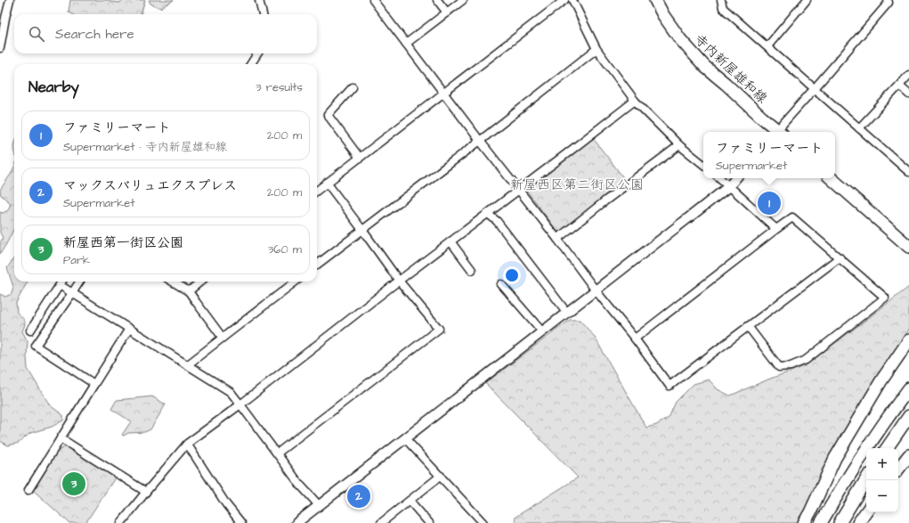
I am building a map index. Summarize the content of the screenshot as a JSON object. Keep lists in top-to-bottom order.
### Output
{
  "streets": {
    "main road": ["寺内新屋雄和線"]
  },
  "parks": ["新屋西区第二街区公園"],
  "page": {
    "search": "Search here",
    "heading": ["Nearby", "3 results"],
    "list": [
      {
        "mark": "1",
        "name": "ファミリーマート",
        "note": "Supermarket · 寺内新屋雄和線",
        "value": "200 m"
      },
      {
        "mark": "2",
        "name": "マックスバリュエクスプレス",
        "note": "Supermarket",
        "value": "200 m"
      },
      {
        "mark": "3",
        "name": "新屋西第一街区公園",
        "note": "Park",
        "value": "360 m"
      }
    ],
    "popup": ["ファミリーマート", "Supermarket"],
    "pins": ["1", "3", "2"],
    "map_buttons": ["+", "−"]
  }
}
